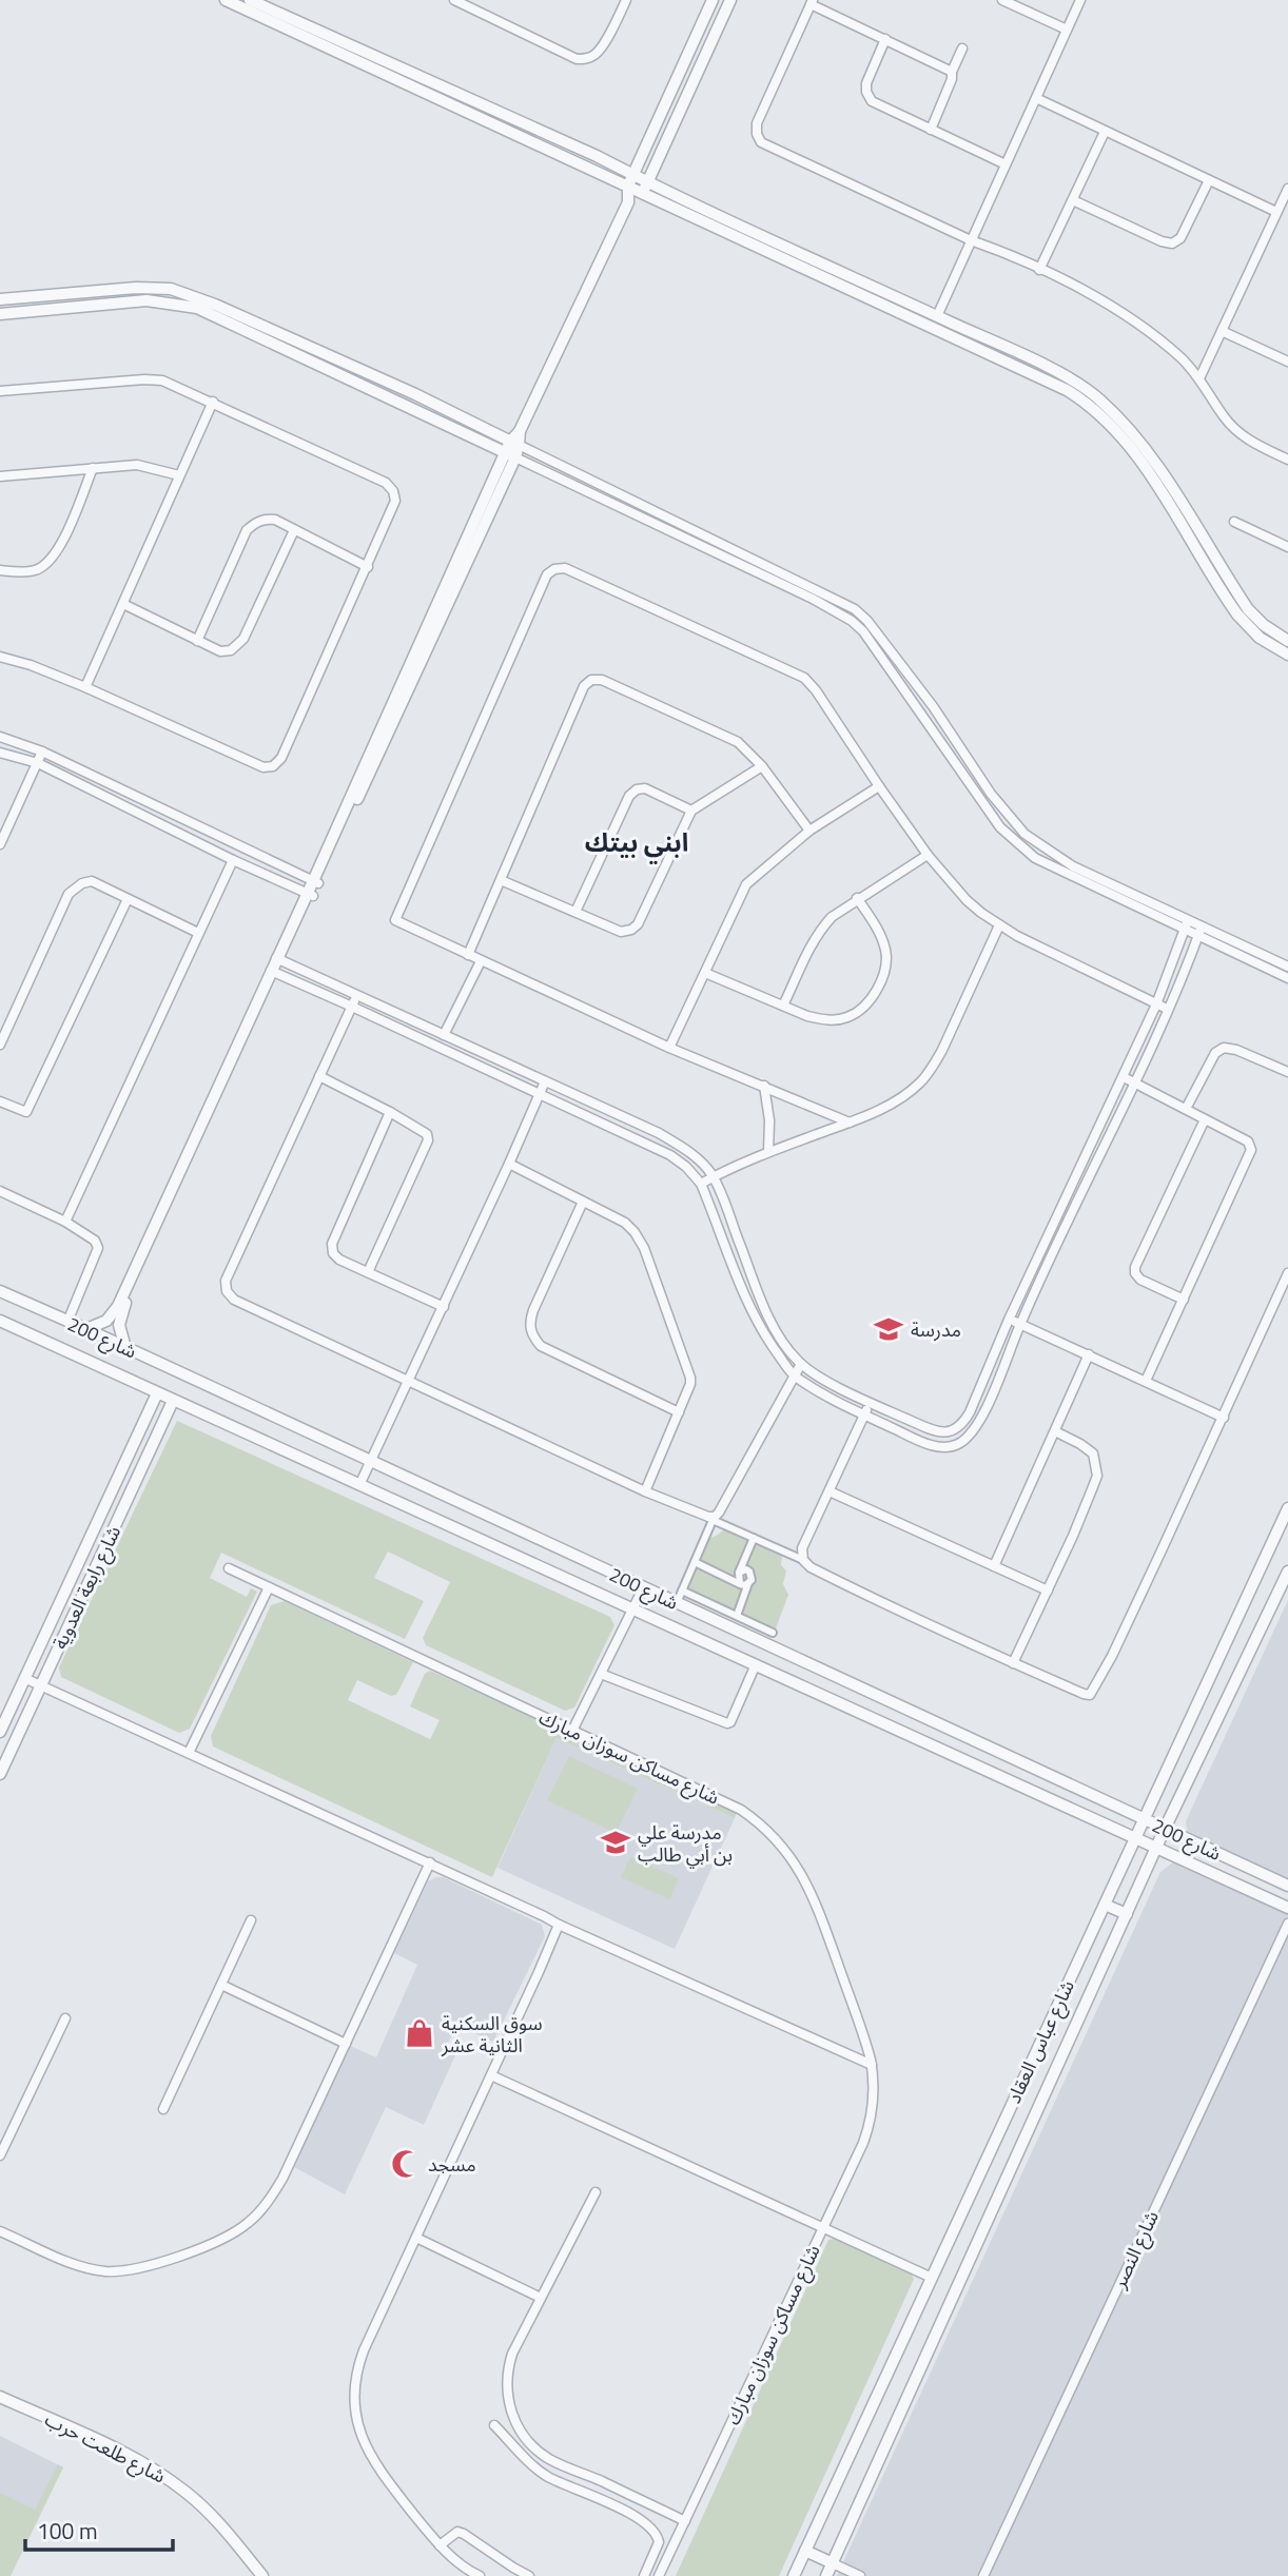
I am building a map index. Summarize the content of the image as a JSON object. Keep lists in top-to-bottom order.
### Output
{
  "streets": {
    "street": [
      "شارع 200",
      "شارع رابعة العدوية",
      "شارع مساكن سوزان مبارك",
      "شارع عباس العقاد",
      "شارع النصر",
      "شارع طلعت حرب"
    ]
  },
  "crossings": [
    ["شارع 200", "شارع رابعة العدوية"],
    ["شارع 200", "شارع عباس العقاد"]
  ],
  "districts": ["ابني بيتك"],
  "places": {
    "school or university": ["مدرسة", "مدرسة علي بن أبي طالب"],
    "shop": ["سوق السكنية الثانية عشر"],
    "mosque": ["مسجد"]
  },
  "scale_bar": "100 m"
}
